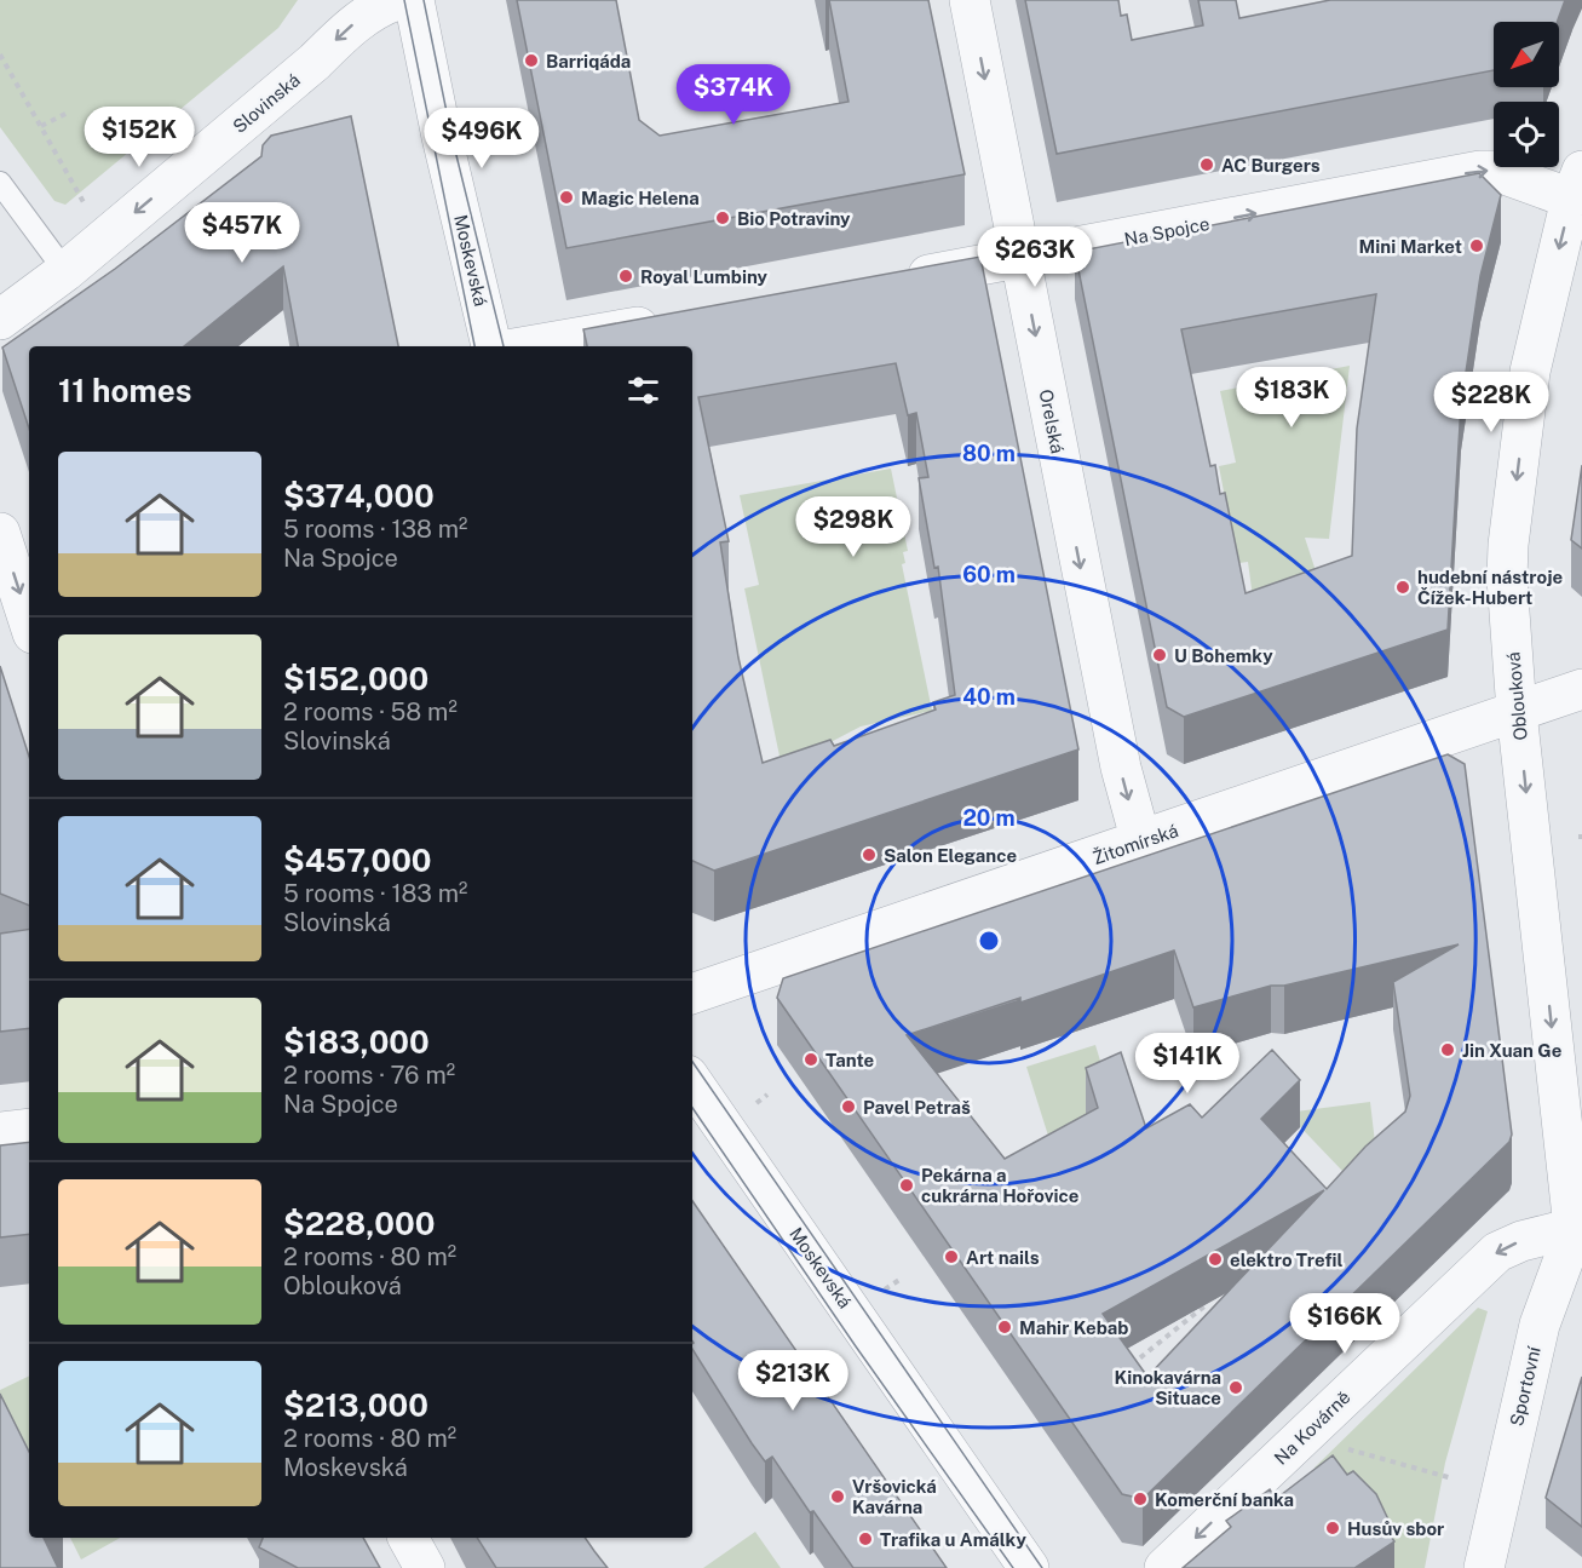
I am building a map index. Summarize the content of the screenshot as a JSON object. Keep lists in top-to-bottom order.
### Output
{
  "streets": {
    "street": [
      "Slovinská",
      "Na Spojce",
      "Moskevská",
      "Orelská",
      "Oblouková",
      "Žitomírská",
      "Sportovní",
      "Na Kovárně"
    ]
  },
  "crossings": [
    ["Na Spojce", "Orelská"],
    ["Na Spojce", "Oblouková"],
    ["Orelská", "Žitomírská"],
    ["Oblouková", "Žitomírská"],
    ["Oblouková", "Sportovní"],
    ["Oblouková", "Na Kovárně"],
    ["Sportovní", "Na Kovárně"]
  ],
  "one_way": [
    "Slovinská",
    "Na Spojce",
    "Orelská",
    "Oblouková",
    "Na Kovárně"
  ],
  "places": [
    "Barriqáda",
    "AC Burgers",
    "Magic Helena",
    "Bio Potraviny",
    "Mini Market",
    "Royal Lumbiny",
    "hudební nástroje Čížek-Hubert",
    "U Bohemky",
    "Salon Elegance",
    "Jin Xuan Ge",
    "Tante",
    "Pavel Petraš",
    "Pekárna a cukrárna Hořovice",
    "Art nails",
    "elektro Trefil",
    "Mahir Kebab",
    "Kinokavárna Situace",
    "Vršovická Kavárna",
    "Komerční banka",
    "Husův sbor",
    "Trafika u Amálky"
  ],
  "north": "bottom left",
  "page": {
    "price": [
      "$374K",
      "$152K",
      "$496K",
      "$457K",
      "$263K",
      "$183K",
      "$228K",
      "$298K",
      "$141K",
      "$166K",
      "$213K"
    ],
    "heading": "11 homes",
    "list": [
      {
        "name": "$374,000",
        "note": "5 rooms · 138 m² · Na Spojce"
      },
      {
        "name": "$152,000",
        "note": "2 rooms · 58 m² · Slovinská"
      },
      {
        "name": "$457,000",
        "note": "5 rooms · 183 m² · Slovinská"
      },
      {
        "name": "$183,000",
        "note": "2 rooms · 76 m² · Na Spojce"
      },
      {
        "name": "$228,000",
        "note": "2 rooms · 80 m² · Oblouková"
      },
      {
        "name": "$213,000",
        "note": "2 rooms · 80 m² · Moskevská"
      }
    ]
  },
  "rings": [
    "80 m",
    "60 m",
    "40 m",
    "20 m"
  ]
}
